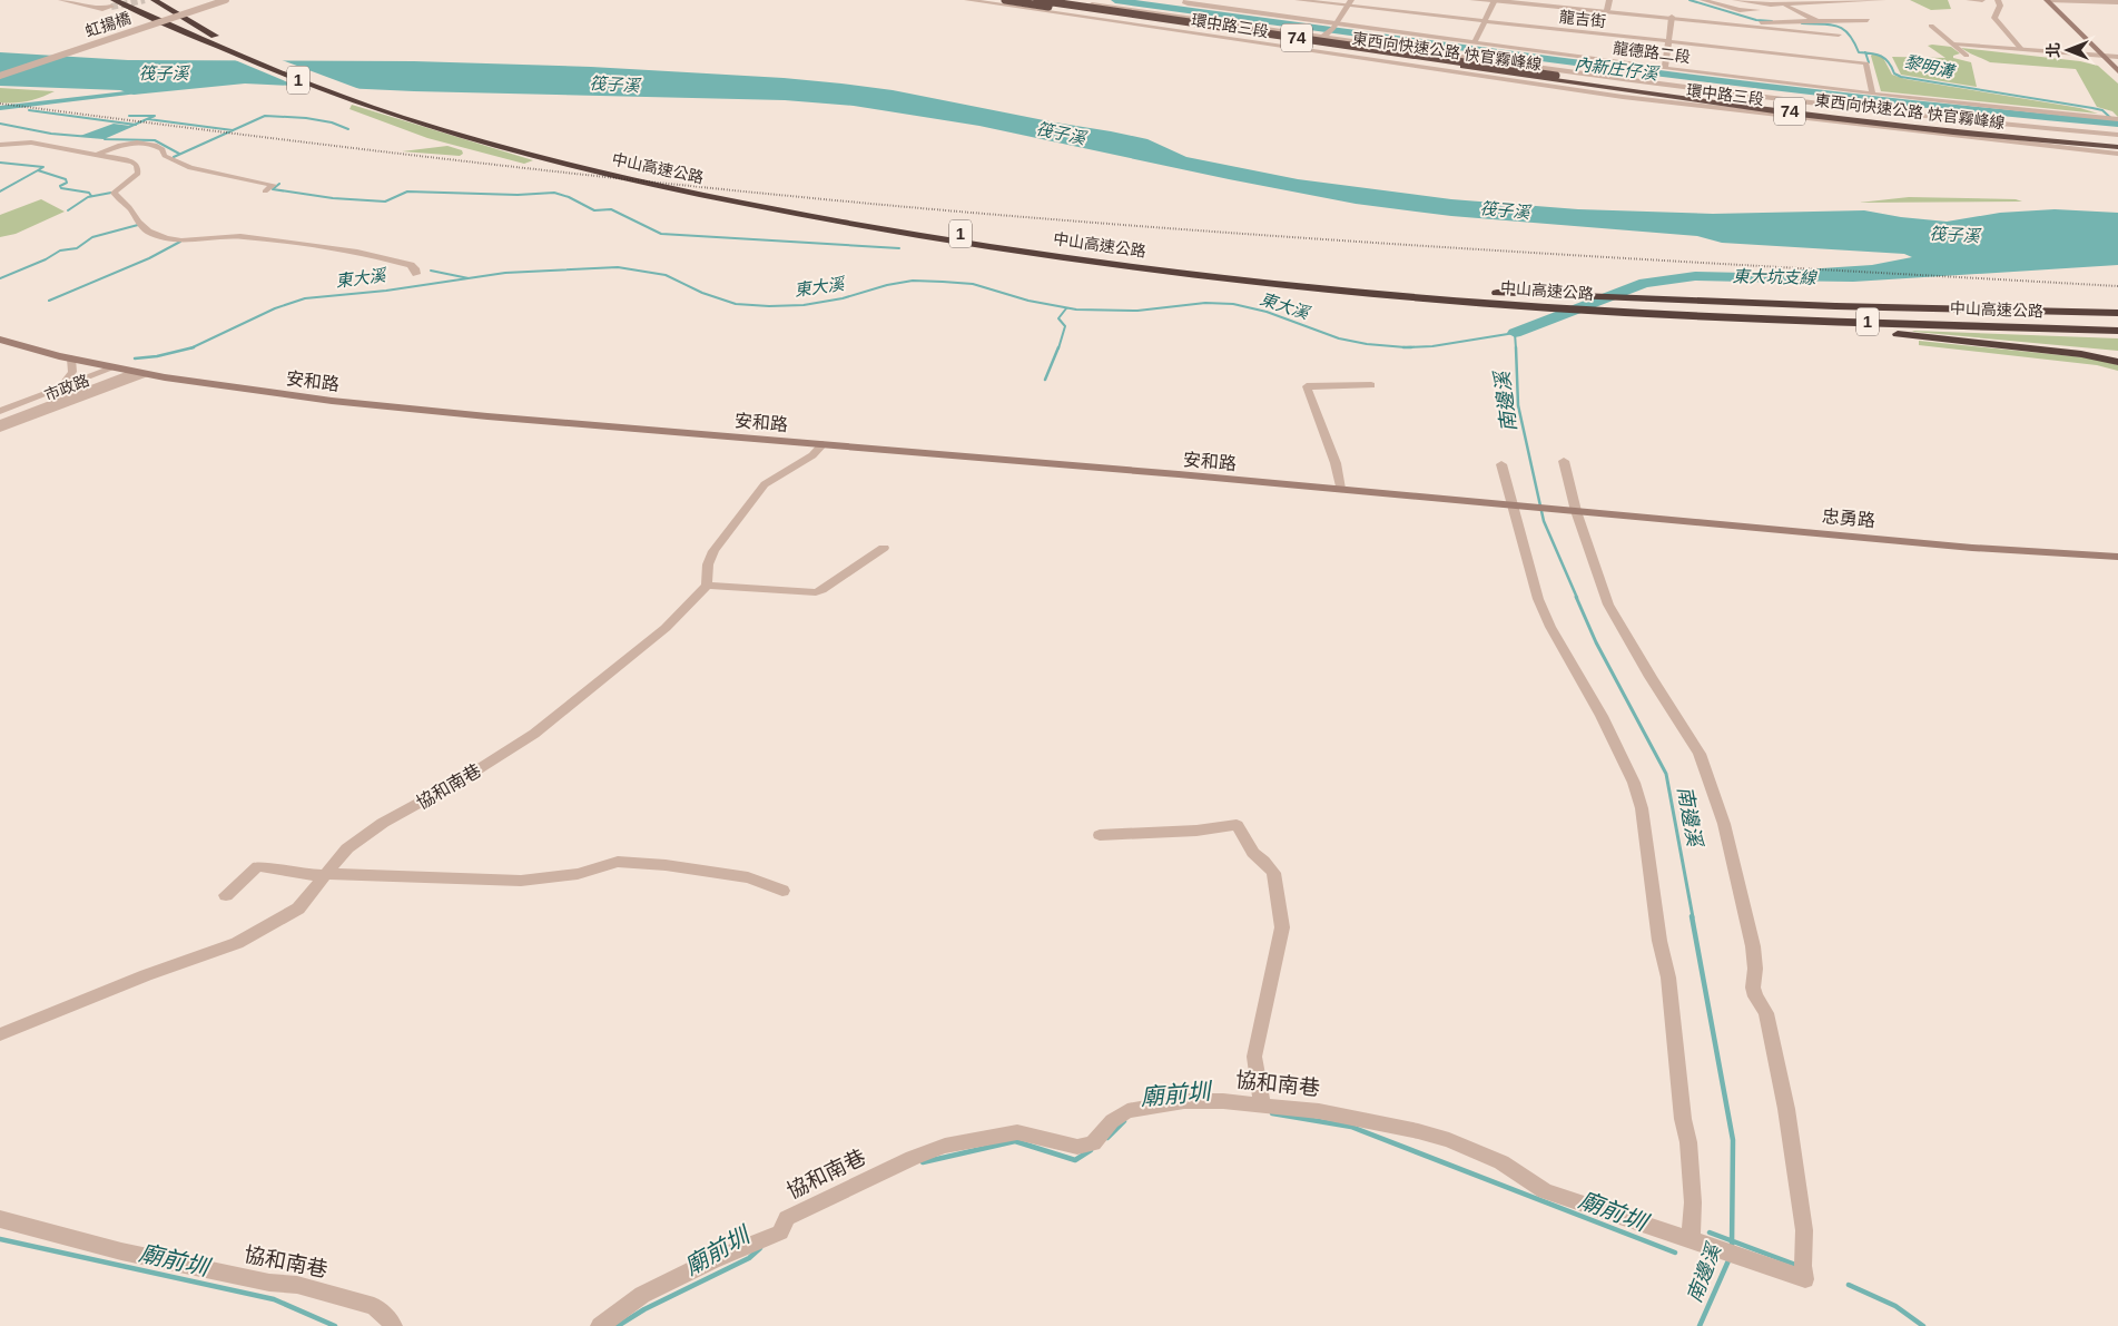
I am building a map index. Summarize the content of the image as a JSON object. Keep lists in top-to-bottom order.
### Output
{
  "streets": {
    "highway": [
      "74",
      "東西向快速公路 快官霧峰線",
      "1",
      "中山高速公路"
    ],
    "main road": ["安和路", "忠勇路"],
    "street": [
      "龍吉街",
      "虹揚橋",
      "環中路三段",
      "龍德路二段",
      "市政路",
      "協和南巷"
    ]
  },
  "crossings": [
    ["龍吉街", "龍德路二段"],
    ["環中路三段", "東西向快速公路 快官霧峰線"],
    ["安和路", "市政路"],
    ["安和路", "忠勇路"],
    ["忠勇路", "協和南巷"]
  ],
  "water": [
    "黎明溝",
    "內新庄仔溪",
    "筏子溪",
    "東大坑支線",
    "東大溪",
    "南邊溪",
    "廟前圳"
  ],
  "north": "left"
}
